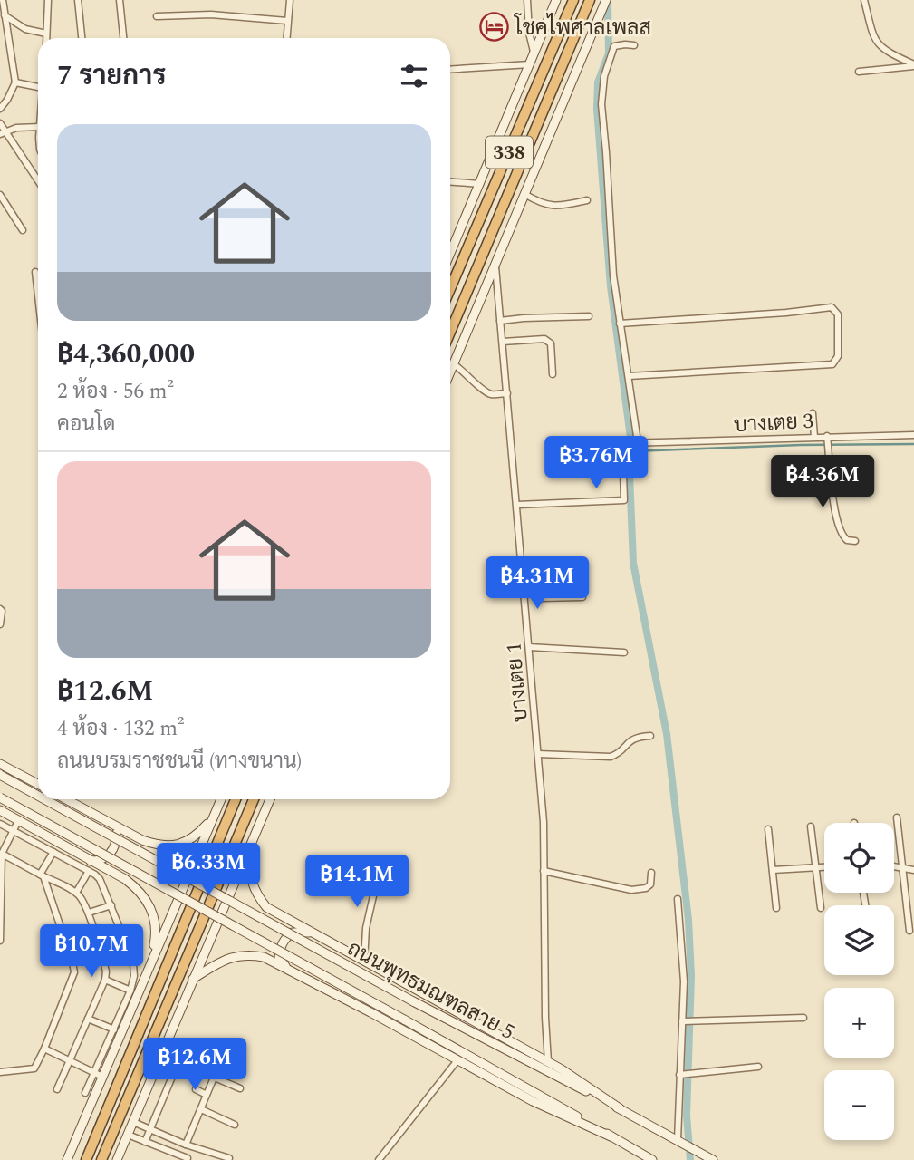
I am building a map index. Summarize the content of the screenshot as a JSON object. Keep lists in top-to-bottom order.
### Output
{
  "streets": {
    "highway": ["338"],
    "main road": ["ถนนพุทธมณฑลสาย 5"],
    "street": ["บางเตย 3", "บางเตย 1"]
  },
  "crossings": [
    ["338", "บางเตย 1"],
    ["บางเตย 3", "บางเตย 1"]
  ],
  "places": {
    "hotel": ["โชคไพศาลเพลส"]
  },
  "page": {
    "heading": "7 รายการ",
    "list": [
      {
        "name": "฿4,360,000",
        "note": "2 ห้อง · 56 m² · คอนโด"
      },
      {
        "name": "฿12.6M",
        "note": "4 ห้อง · 132 m² · ถนนบรมราชชนนี (ทางขนาน)"
      }
    ],
    "price": [
      "฿3.76M",
      "฿4.36M",
      "฿4.31M",
      "฿6.33M",
      "฿14.1M",
      "฿10.7M",
      "฿12.6M"
    ],
    "map_buttons": ["+", "−"]
  }
}
